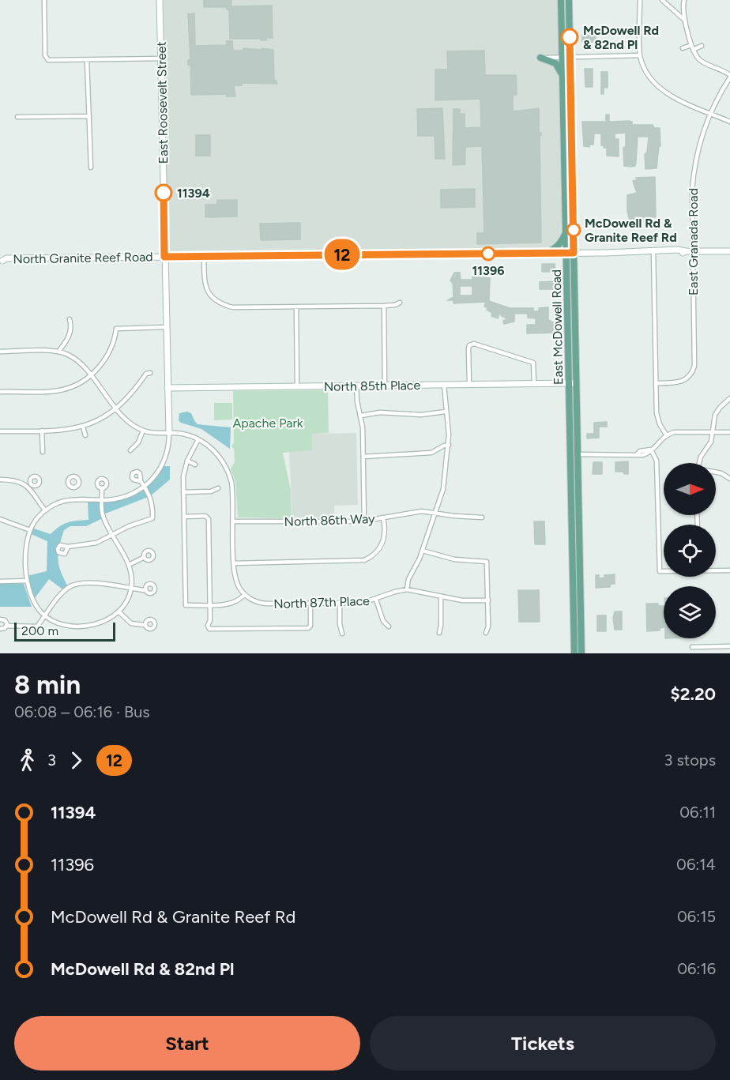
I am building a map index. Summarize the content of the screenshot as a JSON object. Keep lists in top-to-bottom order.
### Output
{
  "streets": {
    "main road": ["East McDowell Road"],
    "street": [
      "East Roosevelt Street",
      "East Granada Road",
      "North Granite Reef Road",
      "North 85th Place",
      "North 86th Way",
      "North 87th Place"
    ]
  },
  "crossings": [
    ["East Roosevelt Street", "North Granite Reef Road"],
    ["East Roosevelt Street", "North 85th Place"],
    ["East Granada Road", "North Granite Reef Road"],
    ["North Granite Reef Road", "East McDowell Road"],
    ["East McDowell Road", "North 85th Place"]
  ],
  "parks": ["Apache Park"],
  "places": [
    "McDowell Rd & 82nd Pl",
    "11394",
    "McDowell Rd & Granite Reef Rd",
    "11396"
  ],
  "lines": ["bus line 12"],
  "scale_bar": "200 m",
  "north": "right",
  "page": {
    "on_map": "12",
    "scale": "200 m",
    "heading": ["8 min", "06:08 – 06:16 · Bus", "$2.20"],
    "legs": ["3", "12", "3 stops"],
    "list": [
      {
        "name": "11394",
        "value": "06:11"
      },
      {
        "name": "11396",
        "value": "06:14"
      },
      {
        "name": "McDowell Rd & Granite Reef Rd",
        "value": "06:15"
      },
      {
        "name": "McDowell Rd & 82nd Pl",
        "value": "06:16"
      }
    ],
    "buttons": ["Start", "Tickets"]
  }
}
